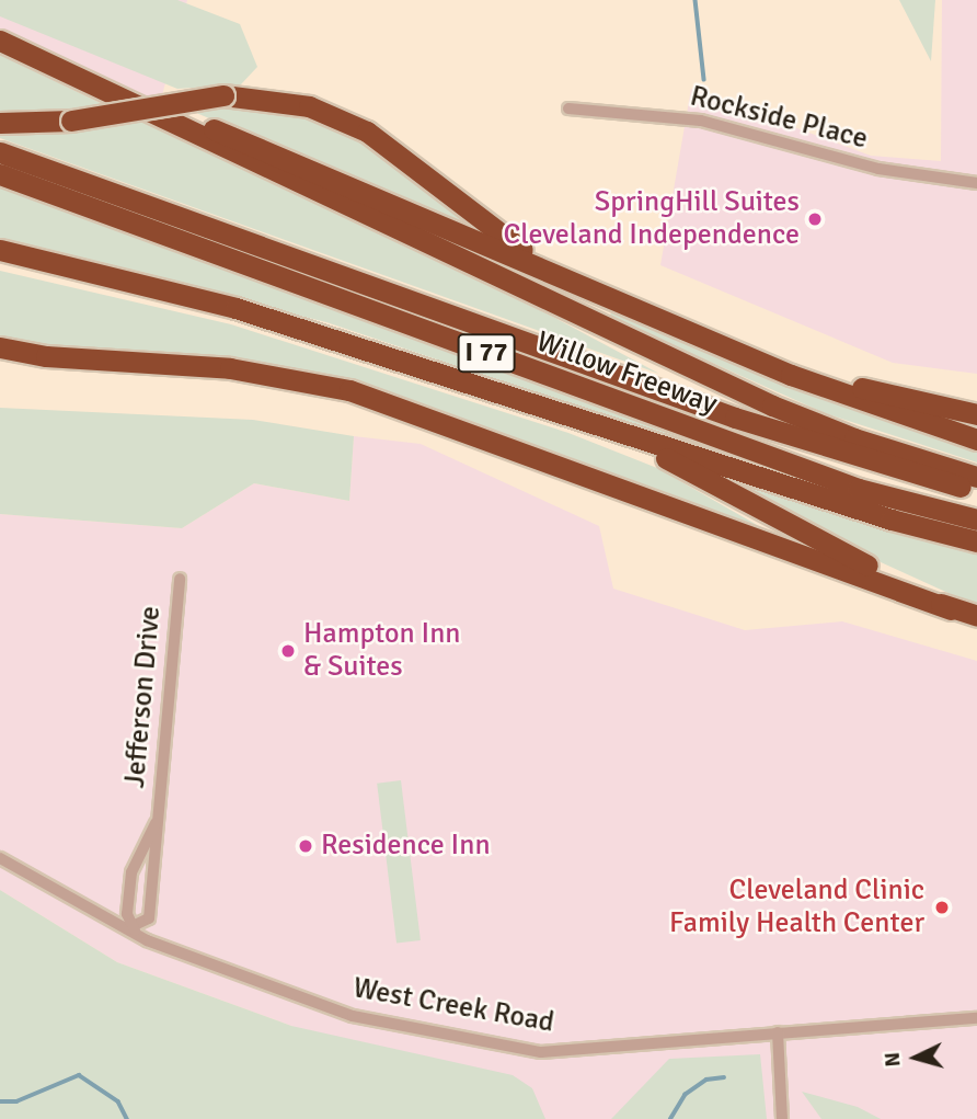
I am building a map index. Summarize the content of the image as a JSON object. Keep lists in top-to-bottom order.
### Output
{
  "streets": {
    "highway": ["I 77", "Willow Freeway"],
    "street": ["Rockside Place", "Jefferson Drive", "West Creek Road"]
  },
  "crossings": [
    ["Jefferson Drive", "West Creek Road"]
  ],
  "places": [
    "SpringHill Suites Cleveland Independence",
    "Hampton Inn & Suites",
    "Residence Inn",
    "Cleveland Clinic Family Health Center"
  ],
  "north": "left"
}
